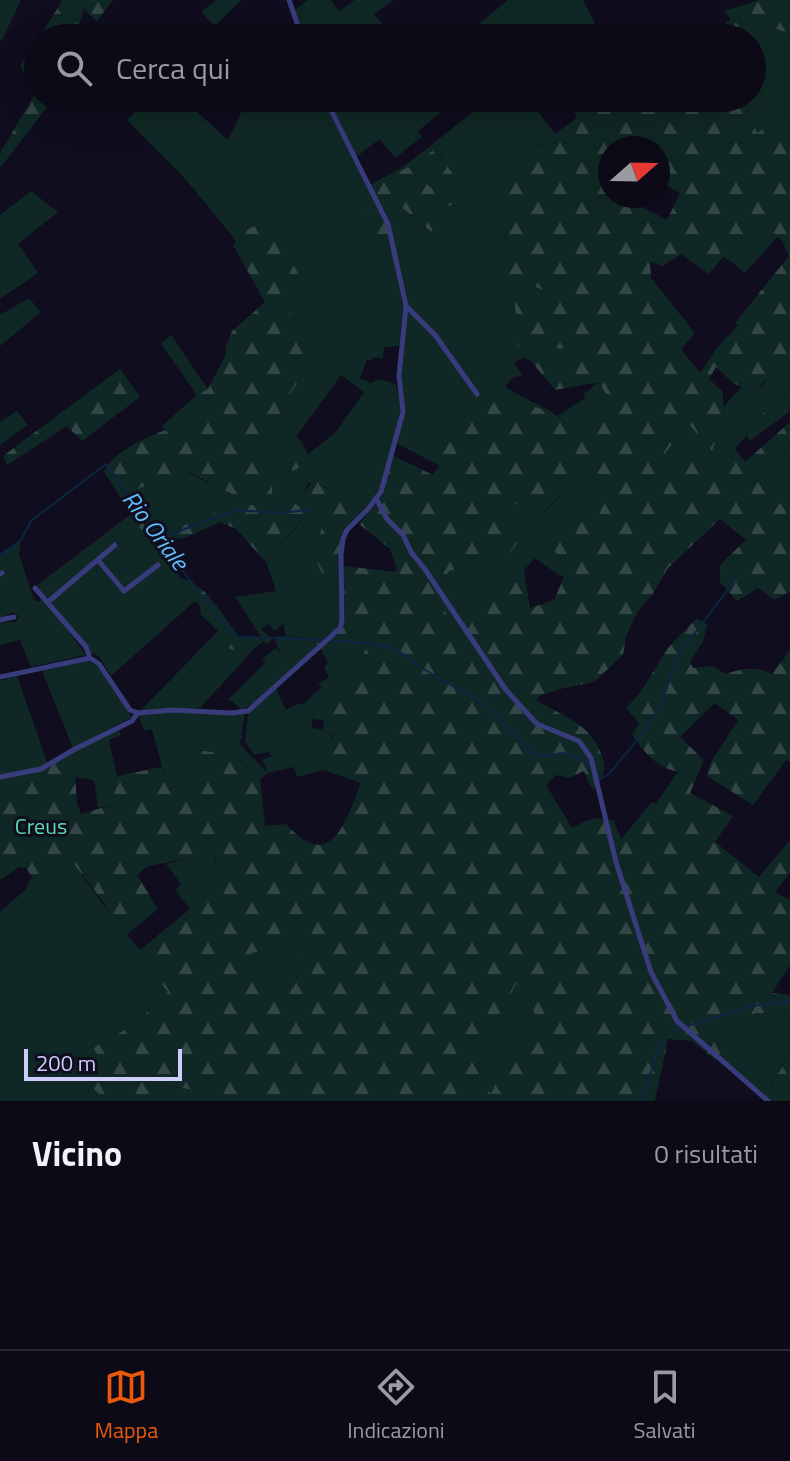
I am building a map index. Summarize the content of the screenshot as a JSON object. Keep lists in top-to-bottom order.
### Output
{
  "water": ["Rio Oriale"],
  "parks": ["Creus"],
  "scale_bar": "200 m",
  "north": "right",
  "page": {
    "search": "Cerca qui",
    "scale": "200 m",
    "heading": ["Vicino", "0 risultati"],
    "nav": ["Mappa", "Indicazioni", "Salvati"]
  }
}
